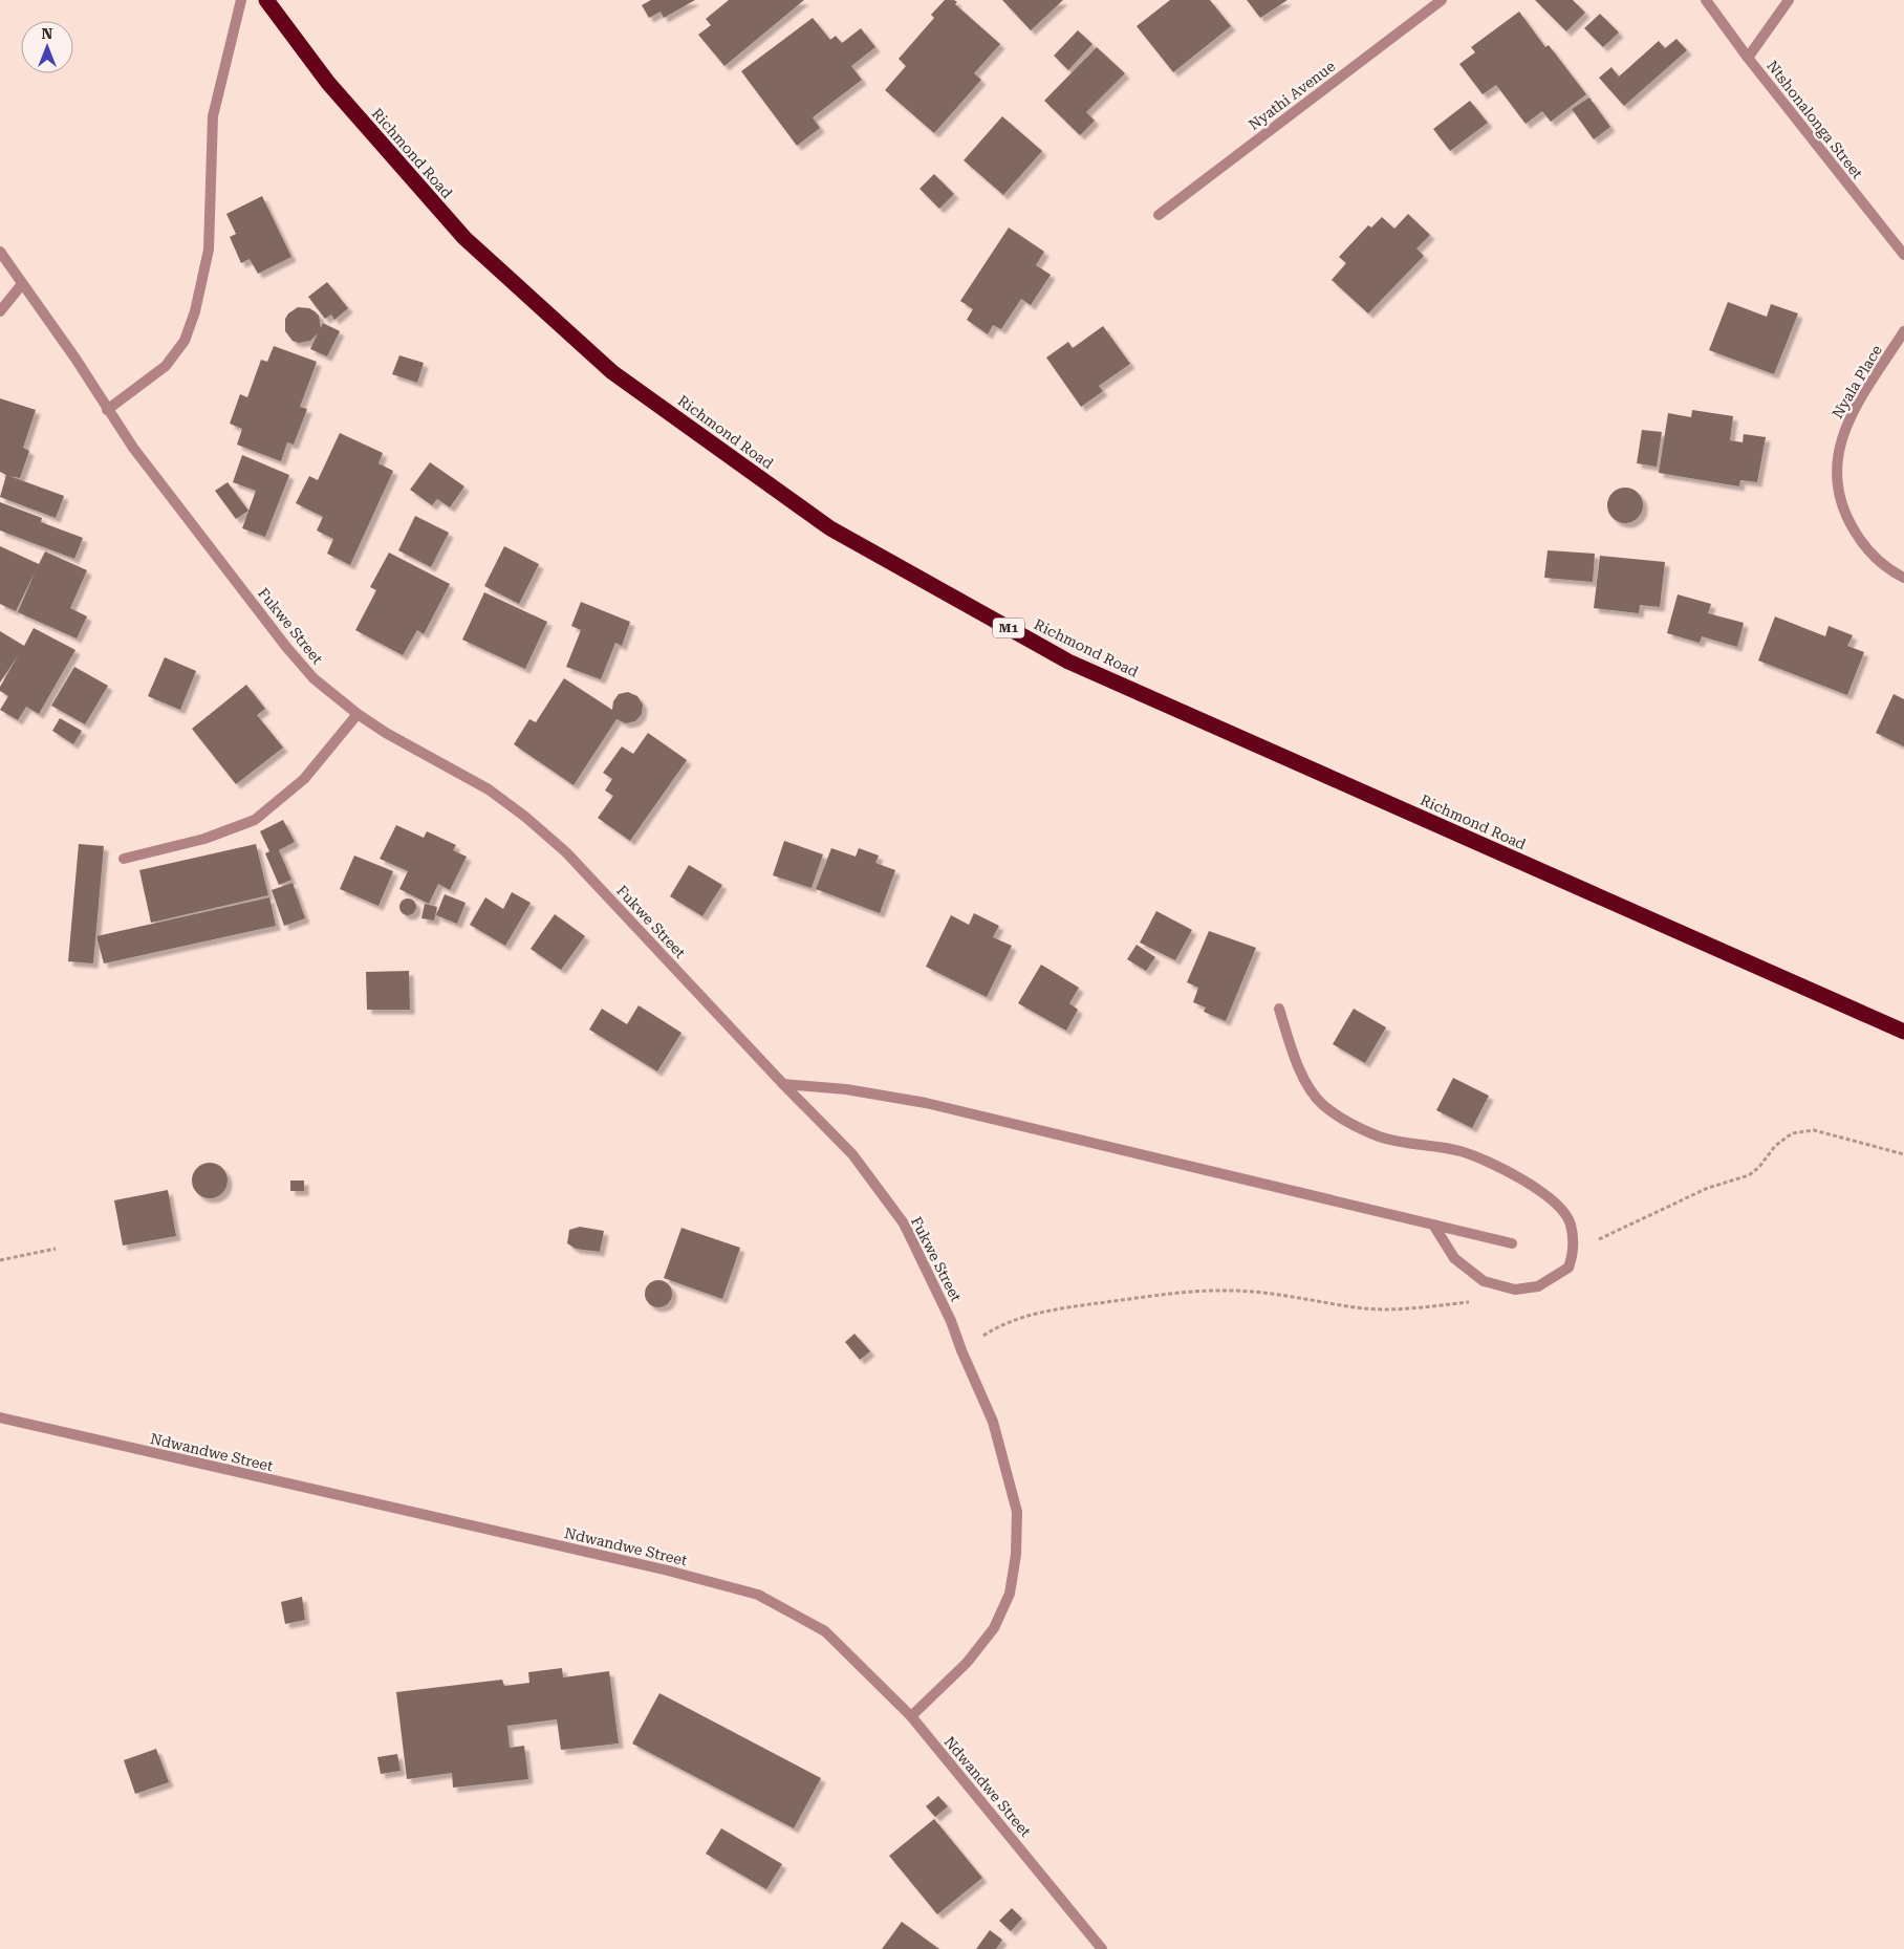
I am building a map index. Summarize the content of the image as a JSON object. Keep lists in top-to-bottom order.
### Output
{
  "streets": {
    "highway": ["Richmond Road", "M1"],
    "street": [
      "Nyathi Avenue",
      "Ntshonalonga Street",
      "Nyala Place",
      "Fukwe Street",
      "Ndwandwe Street"
    ]
  },
  "crossings": [
    ["Fukwe Street", "Ndwandwe Street"]
  ],
  "north": "top"
}
